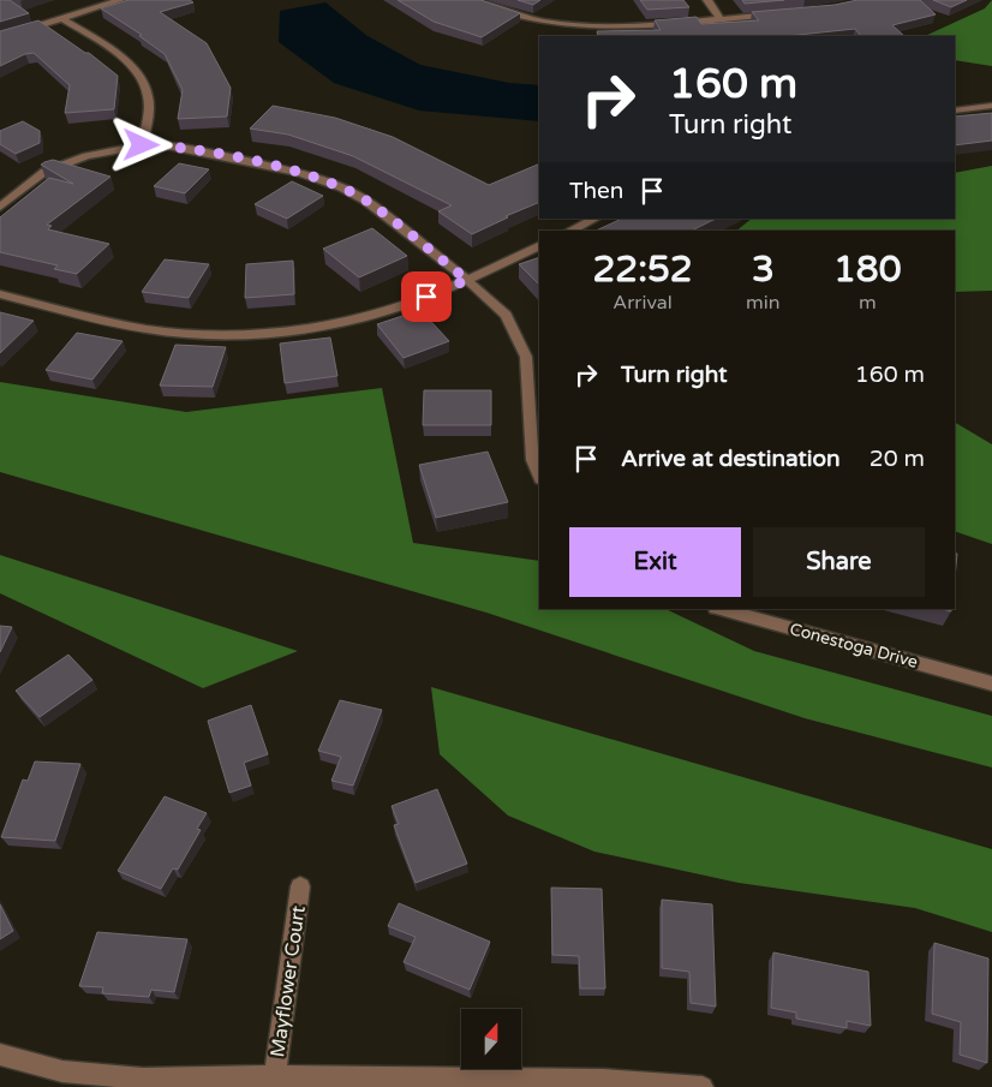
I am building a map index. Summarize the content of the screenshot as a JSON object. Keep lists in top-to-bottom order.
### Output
{
  "streets": {
    "street": ["Conestoga Drive", "Mayflower Court"]
  },
  "north": "top",
  "page": {
    "turn": ["160 m", "Turn right"],
    "then": "Then",
    "eta": [
      "22:52",
      "Arrival",
      "3",
      "min",
      "180",
      "m"
    ],
    "list": [
      {
        "name": "Turn right",
        "value": "160 m"
      },
      {
        "name": "Arrive at destination",
        "value": "20 m"
      }
    ],
    "buttons": ["Exit", "Share"]
  }
}
